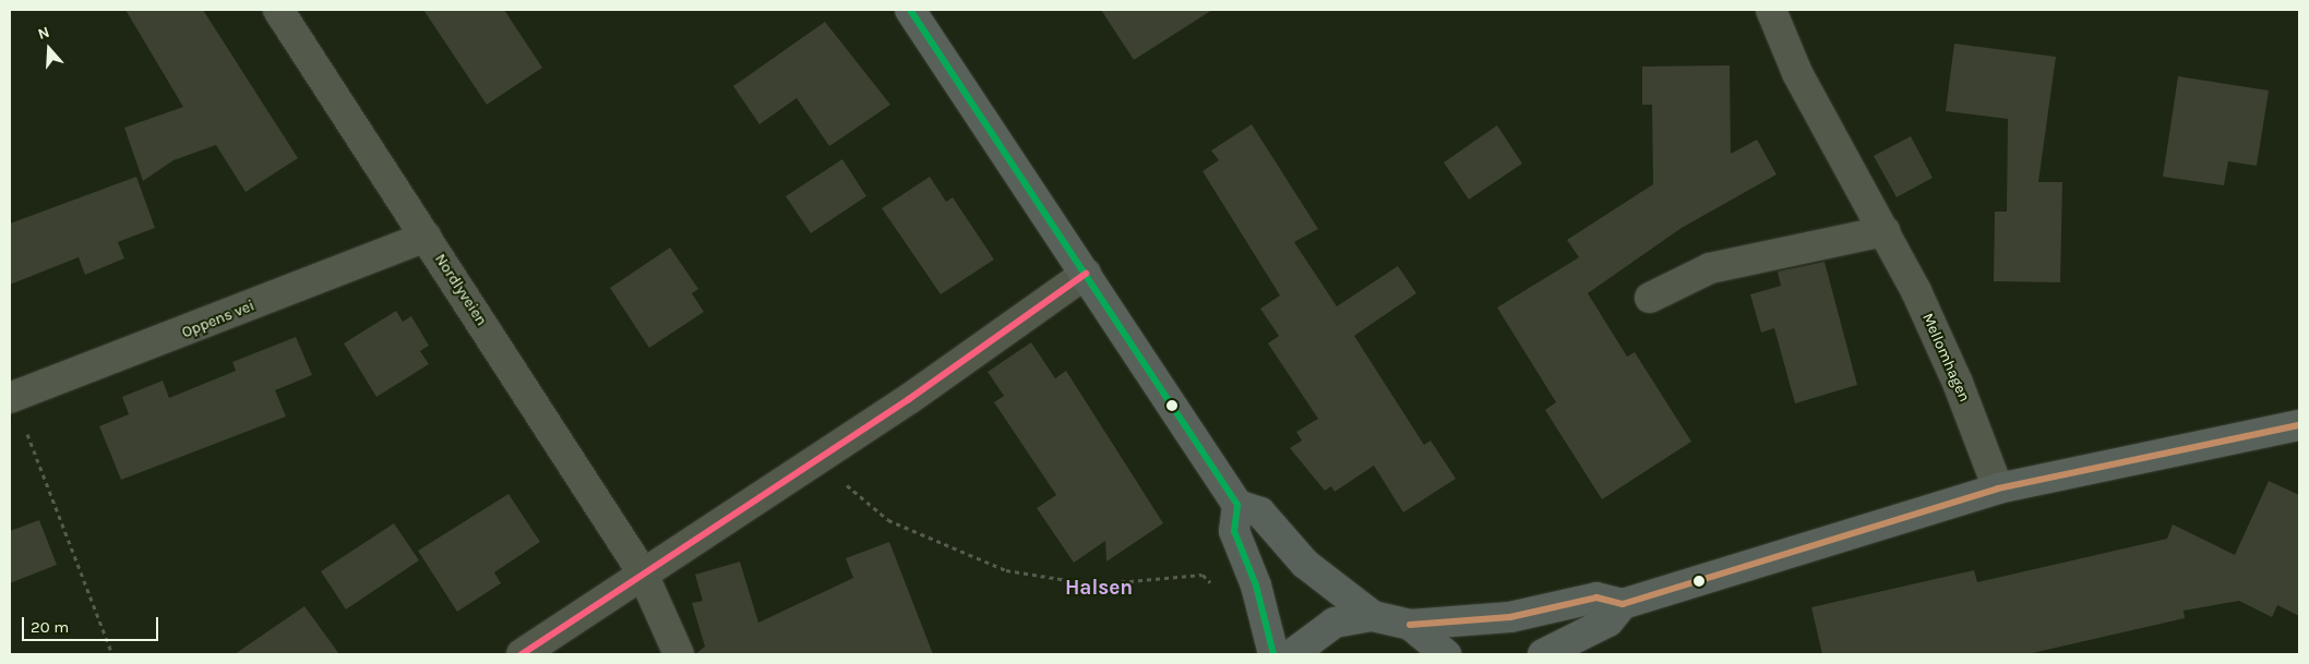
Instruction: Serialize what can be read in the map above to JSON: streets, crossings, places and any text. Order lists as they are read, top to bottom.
{
  "streets": {
    "street": ["Nordlyveien", "Oppens vei", "Mellomhagen"]
  },
  "crossings": [
    ["Nordlyveien", "Oppens vei"]
  ],
  "districts": ["Halsen"],
  "scale_bar": "20 m",
  "north": "top"
}
